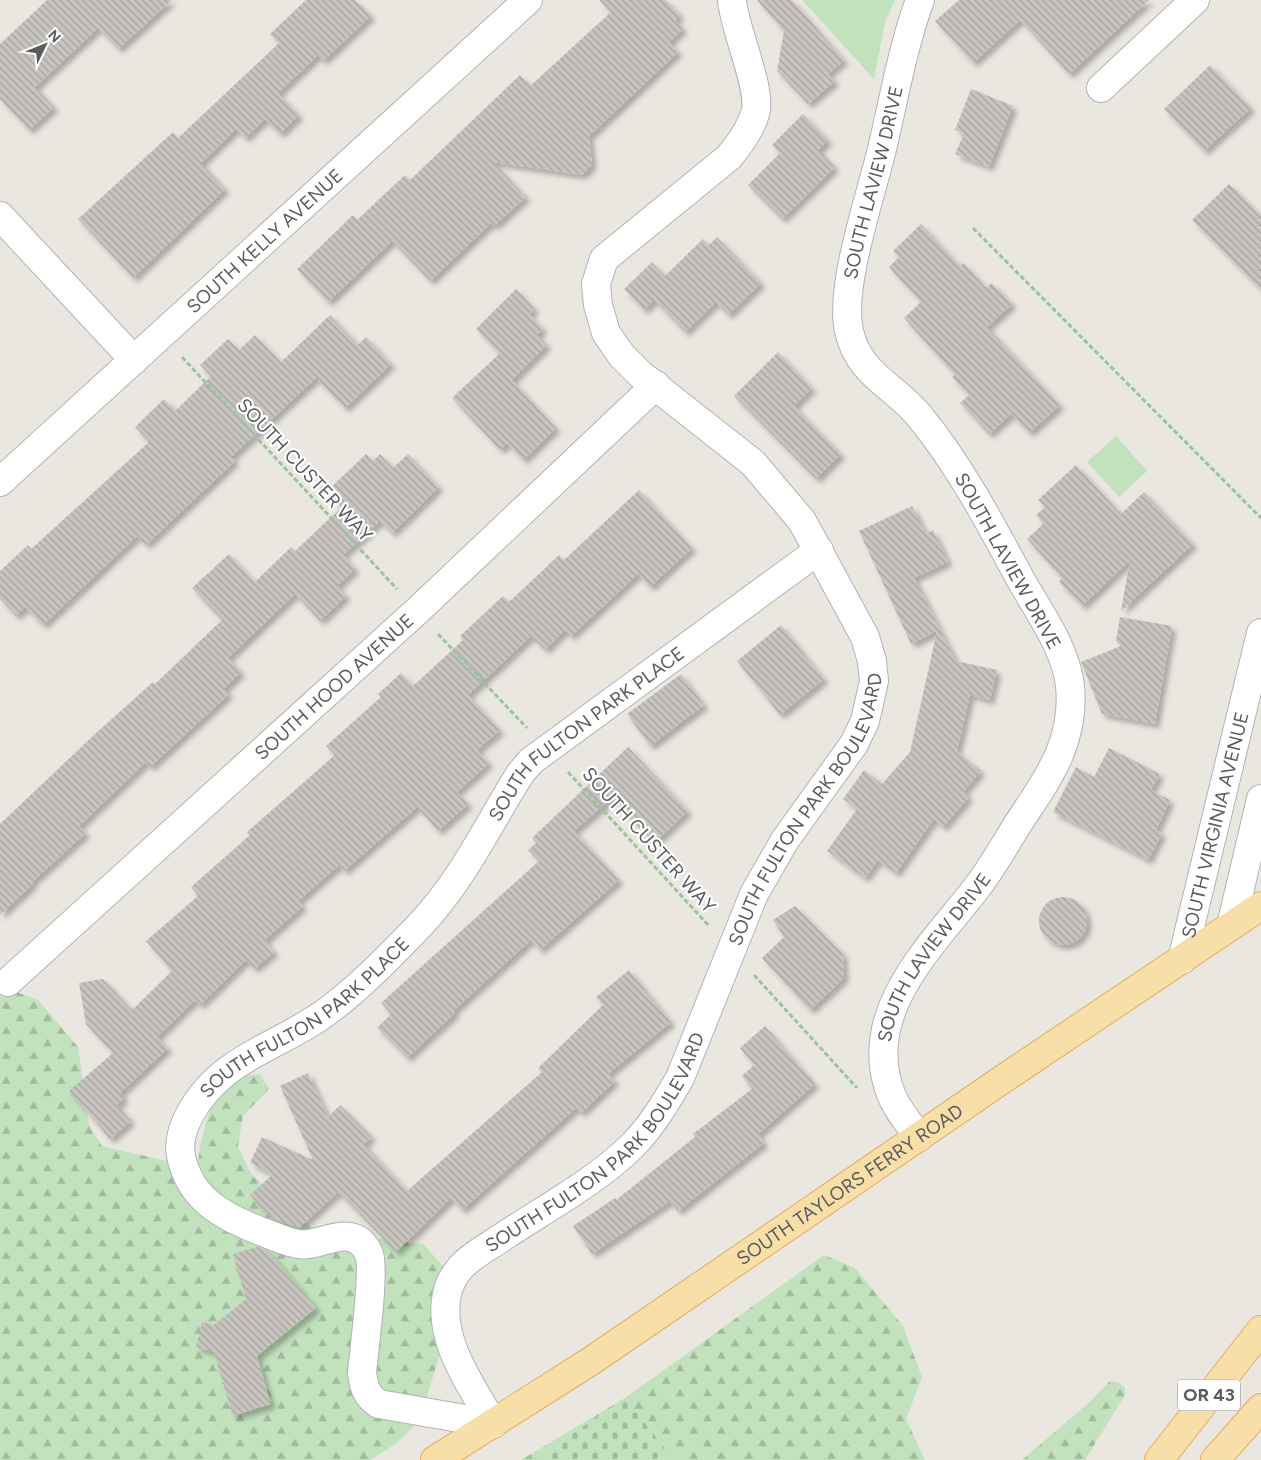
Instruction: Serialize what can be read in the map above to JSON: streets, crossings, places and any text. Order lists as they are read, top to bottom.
{
  "streets": {
    "main road": ["SOUTH TAYLORS FERRY ROAD", "OR 43"],
    "street": [
      "SOUTH LAVIEW DRIVE",
      "SOUTH KELLY AVENUE",
      "SOUTH HOOD AVENUE",
      "SOUTH FULTON PARK PLACE",
      "SOUTH FULTON PARK BOULEVARD",
      "SOUTH VIRGINIA AVENUE"
    ],
    "path": ["SOUTH CUSTER WAY"]
  },
  "crossings": [
    ["SOUTH LAVIEW DRIVE", "SOUTH TAYLORS FERRY ROAD"],
    ["SOUTH HOOD AVENUE", "SOUTH FULTON PARK BOULEVARD"],
    ["SOUTH FULTON PARK PLACE", "SOUTH FULTON PARK BOULEVARD"],
    ["SOUTH FULTON PARK PLACE", "SOUTH TAYLORS FERRY ROAD"],
    ["SOUTH FULTON PARK BOULEVARD", "SOUTH TAYLORS FERRY ROAD"],
    ["SOUTH VIRGINIA AVENUE", "SOUTH TAYLORS FERRY ROAD"]
  ],
  "north": "top right"
}
